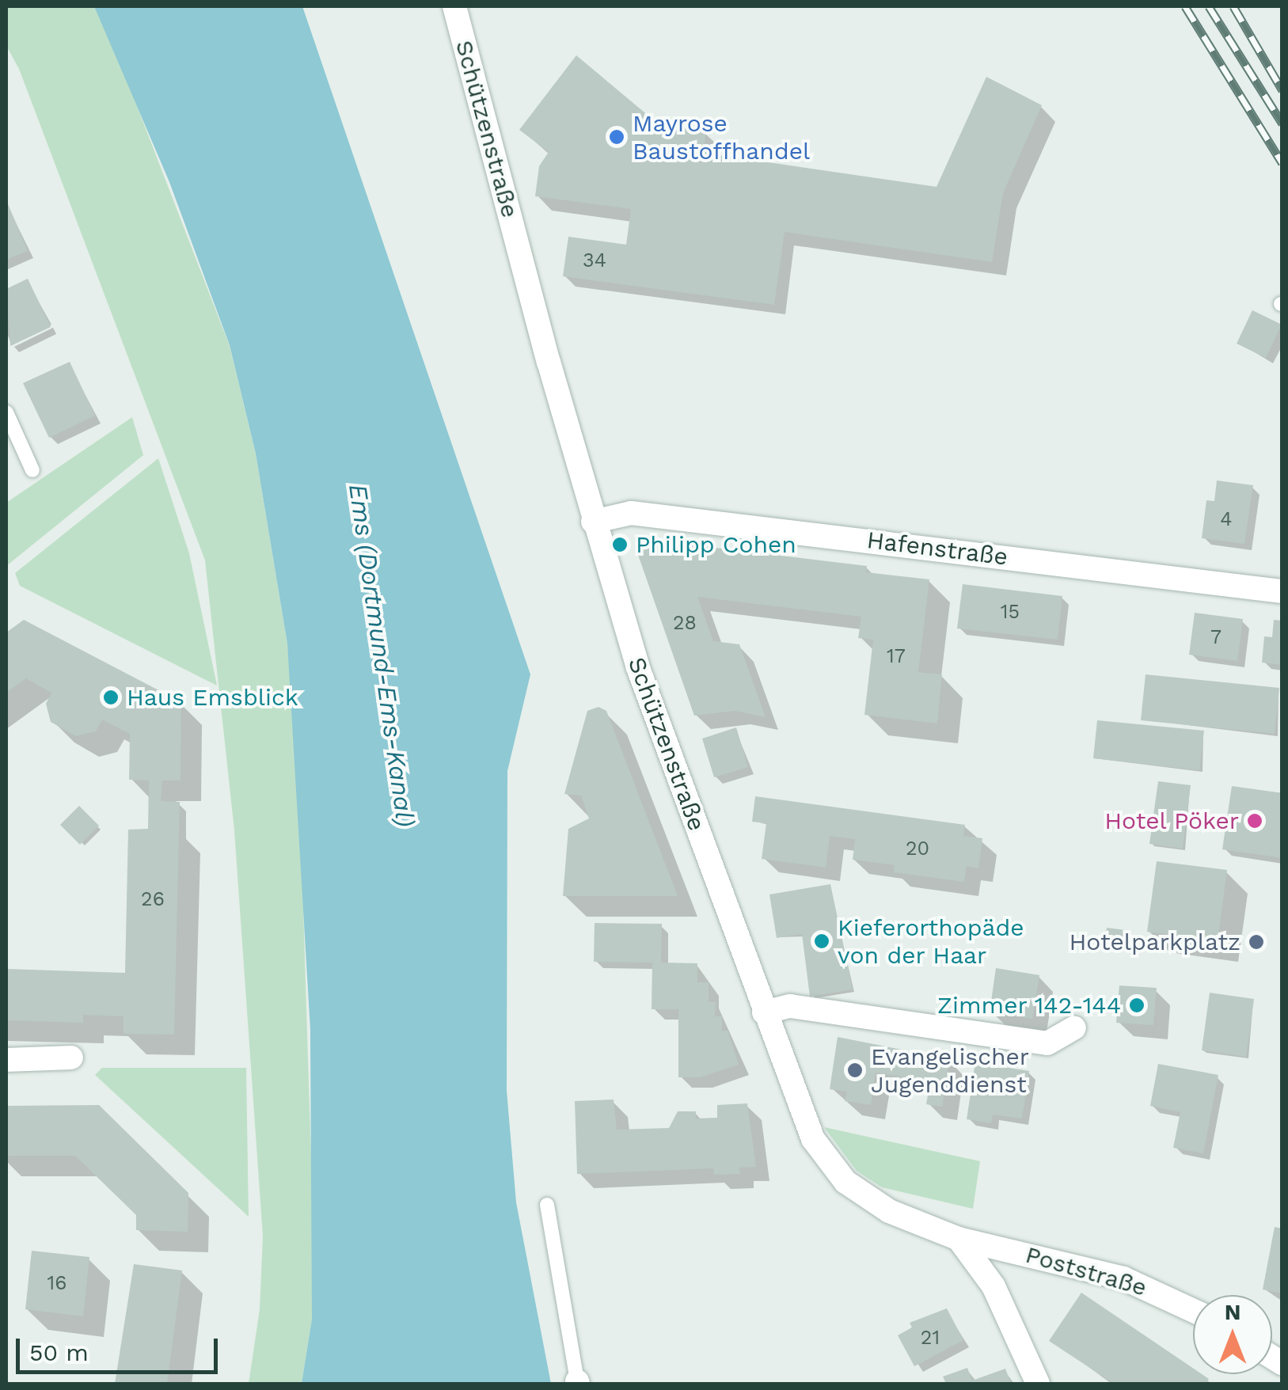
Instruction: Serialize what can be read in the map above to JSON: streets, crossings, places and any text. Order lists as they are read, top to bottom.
{
  "streets": {
    "street": ["Schützenstraße", "Hafenstraße", "Poststraße"]
  },
  "crossings": [
    ["Schützenstraße", "Hafenstraße"],
    ["Schützenstraße", "Poststraße"]
  ],
  "water": ["Ems (Dortmund-Ems-Kanal)"],
  "places": [
    "Mayrose Baustoffhandel",
    "Philipp Cohen",
    "Haus Emsblick",
    "Hotel Pöker",
    "Kieferorthopäde von der Haar",
    "Hotelparkplatz",
    "Zimmer 142-144",
    "Evangelischer Jugenddienst"
  ],
  "house_numbers": [
    "34",
    "4",
    "15",
    "28",
    "7",
    "17",
    "20",
    "26",
    "16",
    "21"
  ],
  "scale_bar": "50 m",
  "north": "top"
}
